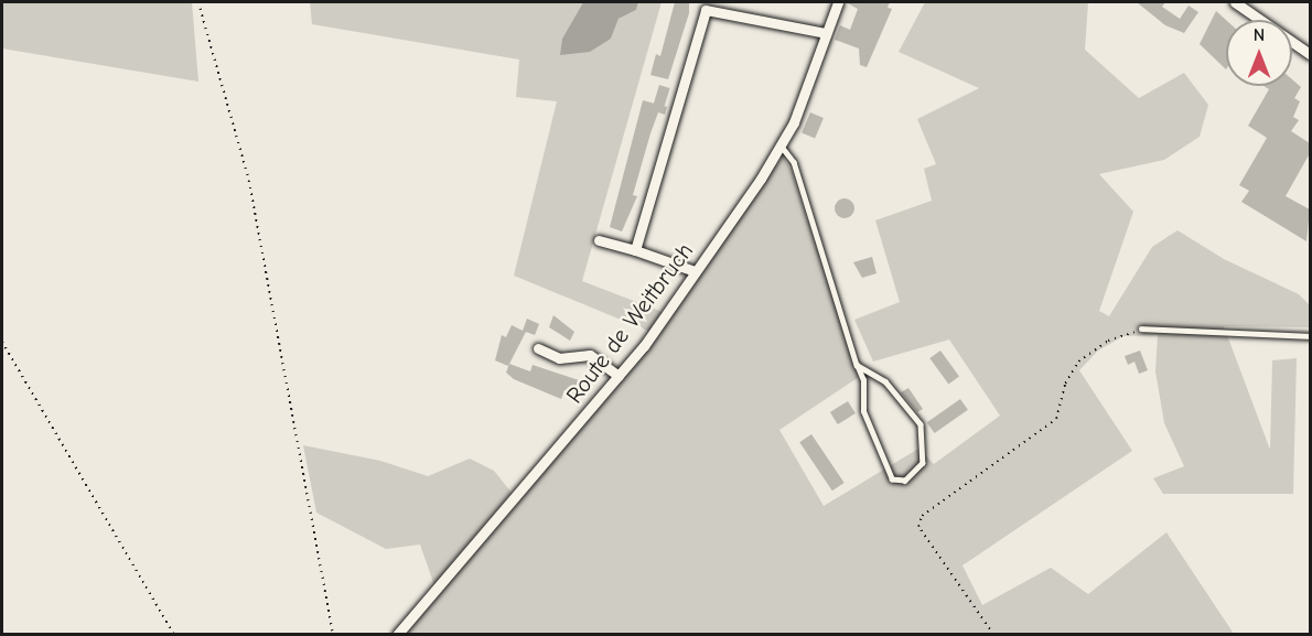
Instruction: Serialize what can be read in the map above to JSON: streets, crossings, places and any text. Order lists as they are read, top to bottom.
{
  "streets": {
    "street": ["Route de Weitbruch"]
  },
  "north": "top"
}
